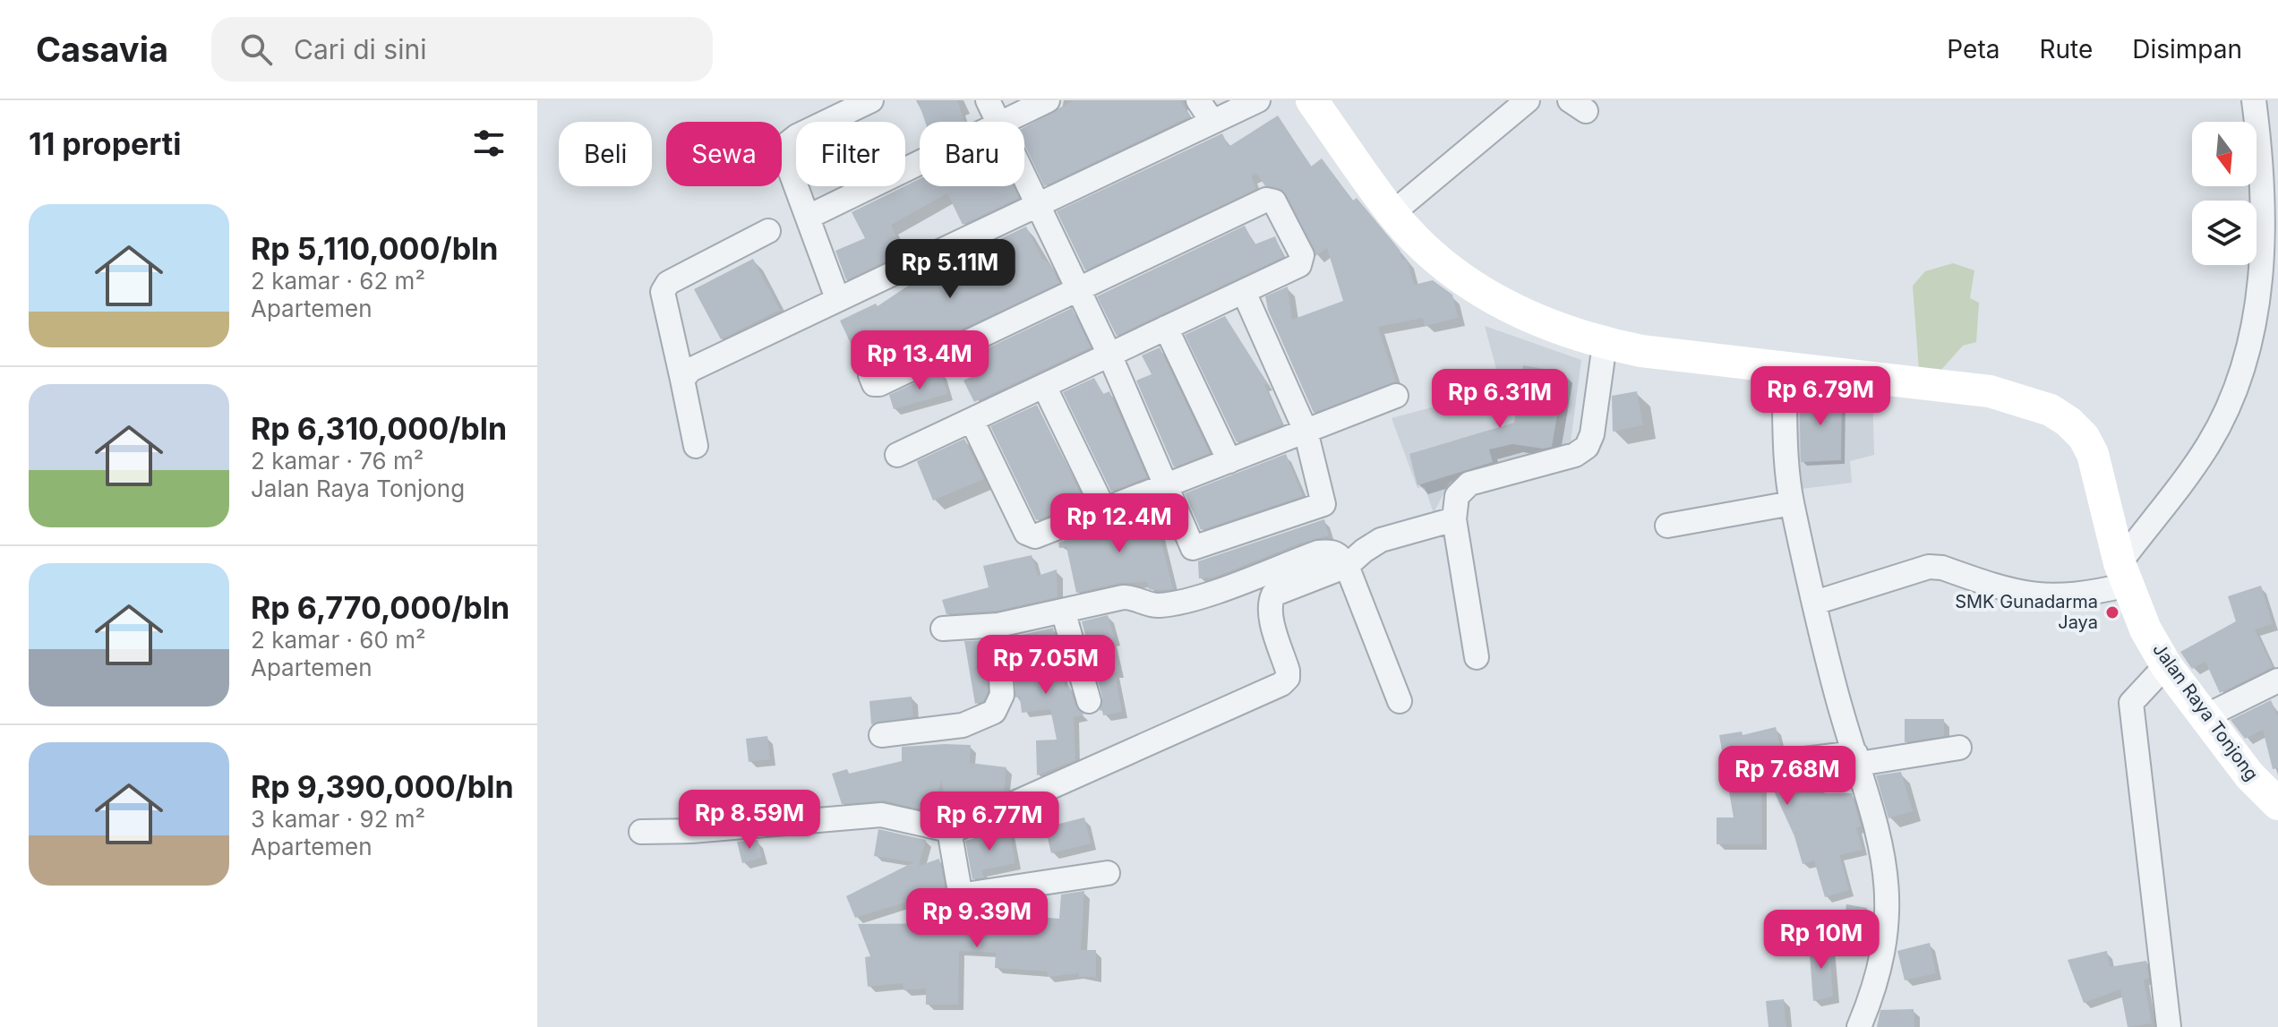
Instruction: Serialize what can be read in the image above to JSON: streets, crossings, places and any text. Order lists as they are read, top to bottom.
{
  "streets": {
    "main road": ["Jalan Raya Tonjong"]
  },
  "places": ["SMK Gunadarma Jaya"],
  "north": "bottom",
  "page": {
    "header": "Casavia",
    "search": "Cari di sini",
    "nav": ["Peta", "Rute", "Disimpan"],
    "heading": "11 properti",
    "chip": [
      "Beli",
      "Sewa",
      "Filter",
      "Baru"
    ],
    "list": [
      {
        "name": "Rp 5,110,000/bln",
        "note": "2 kamar · 62 m² · Apartemen"
      },
      {
        "name": "Rp 6,310,000/bln",
        "note": "2 kamar · 76 m² · Jalan Raya Tonjong"
      },
      {
        "name": "Rp 6,770,000/bln",
        "note": "2 kamar · 60 m² · Apartemen"
      },
      {
        "name": "Rp 9,390,000/bln",
        "note": "3 kamar · 92 m² · Apartemen"
      }
    ],
    "price": [
      "Rp 5.11M",
      "Rp 13.4M",
      "Rp 6.79M",
      "Rp 6.31M",
      "Rp 12.4M",
      "Rp 7.05M",
      "Rp 7.68M",
      "Rp 8.59M",
      "Rp 6.77M",
      "Rp 9.39M",
      "Rp 10M"
    ]
  }
}
